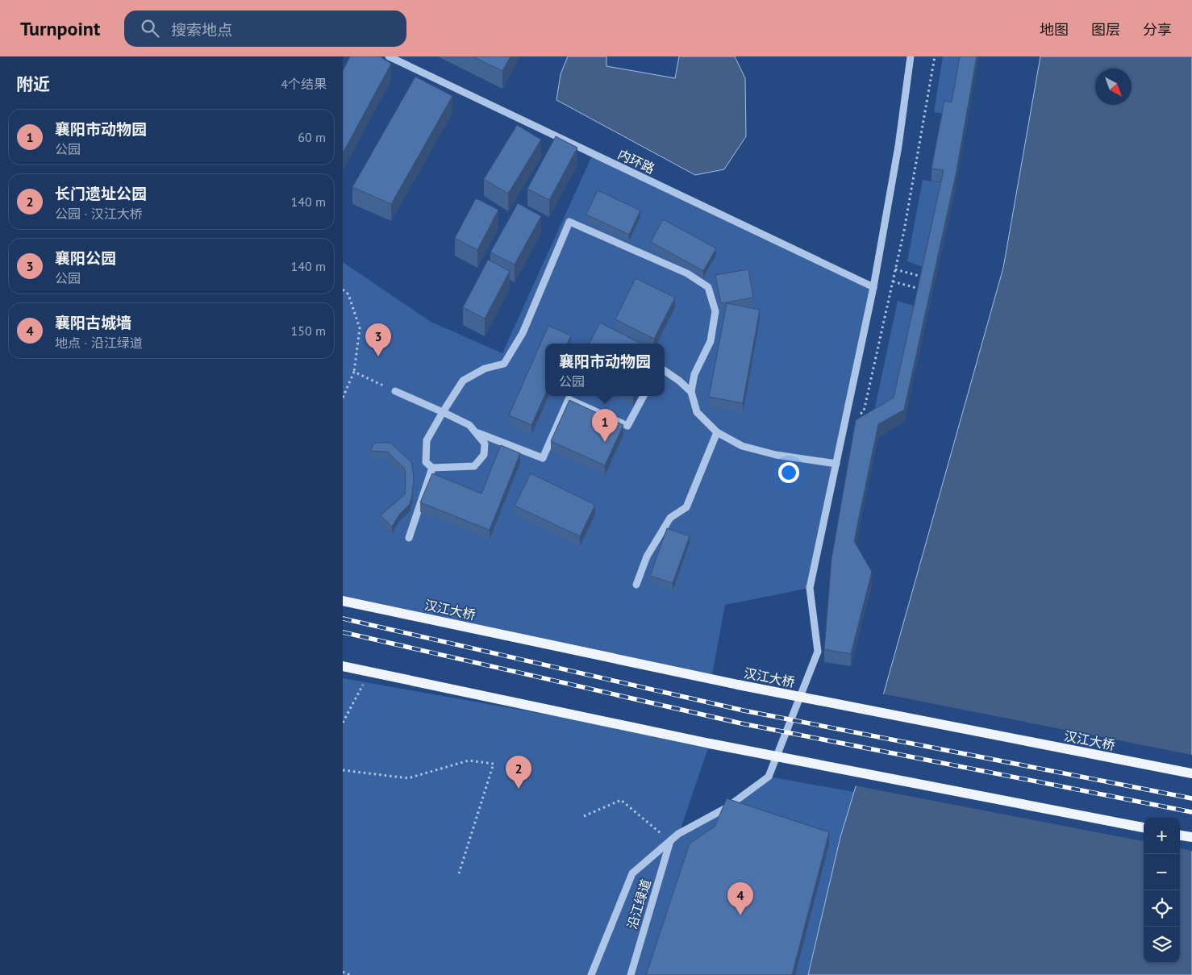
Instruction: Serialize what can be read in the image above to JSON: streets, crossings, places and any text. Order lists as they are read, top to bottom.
{
  "streets": {
    "main road": ["汉江大桥"],
    "street": ["内环路", "沿江绿道"]
  },
  "north": "bottom right",
  "page": {
    "header": "Turnpoint",
    "search": "搜索地点",
    "nav": ["地图", "图层", "分享"],
    "heading": ["附近", "4个结果"],
    "list": [
      {
        "mark": "1",
        "name": "襄阳市动物园",
        "note": "公园",
        "value": "60 m"
      },
      {
        "mark": "2",
        "name": "长门遗址公园",
        "note": "公园 · 汉江大桥",
        "value": "140 m"
      },
      {
        "mark": "3",
        "name": "襄阳公园",
        "note": "公园",
        "value": "140 m"
      },
      {
        "mark": "4",
        "name": "襄阳古城墙",
        "note": "地点 · 沿江绿道",
        "value": "150 m"
      }
    ],
    "pins": [
      "3",
      "1",
      "2",
      "4"
    ],
    "popup": ["襄阳市动物园", "公园"],
    "map_buttons": ["+", "−"]
  }
}
